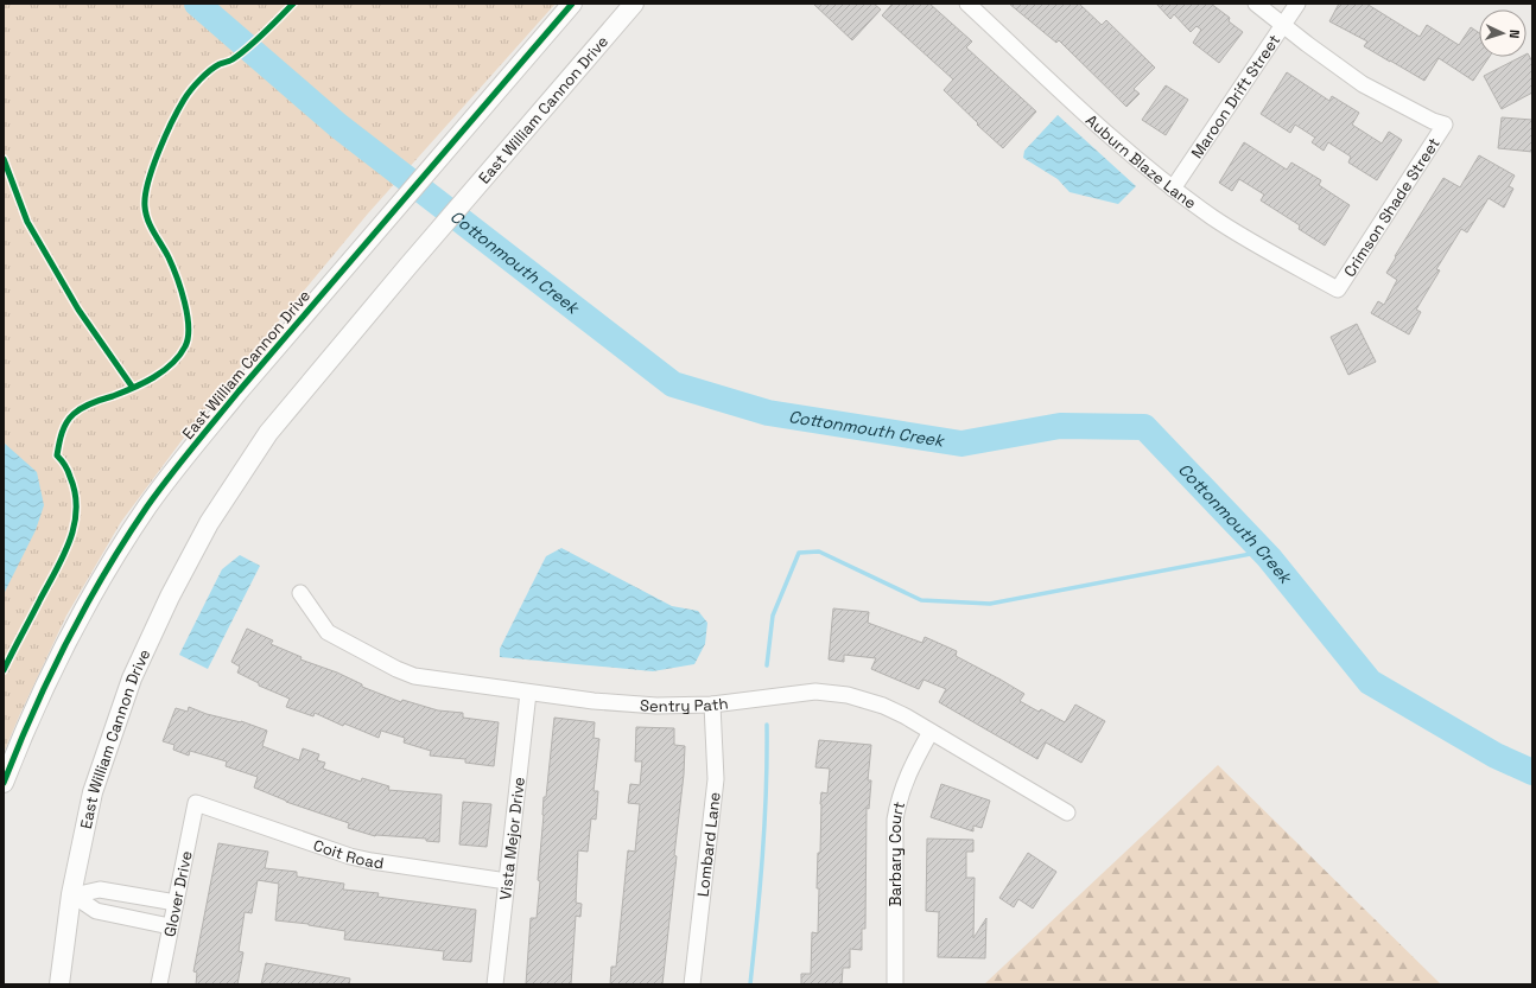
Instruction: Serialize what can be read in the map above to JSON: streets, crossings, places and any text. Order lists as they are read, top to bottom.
{
  "streets": {
    "street": [
      "Maroon Drift Street",
      "East William Cannon Drive",
      "Auburn Blaze Lane",
      "Crimson Shade Street",
      "Sentry Path",
      "Vista Mejor Drive",
      "Lombard Lane",
      "Coit Road",
      "Barbary Court",
      "Glover Drive"
    ]
  },
  "crossings": [
    ["Maroon Drift Street", "Auburn Blaze Lane"],
    ["Maroon Drift Street", "Crimson Shade Street"],
    ["Auburn Blaze Lane", "Crimson Shade Street"],
    ["Sentry Path", "Vista Mejor Drive"],
    ["Sentry Path", "Lombard Lane"],
    ["Sentry Path", "Barbary Court"],
    ["Vista Mejor Drive", "Coit Road"],
    ["Coit Road", "Glover Drive"]
  ],
  "water": ["Cottonmouth Creek"],
  "north": "right"
}
